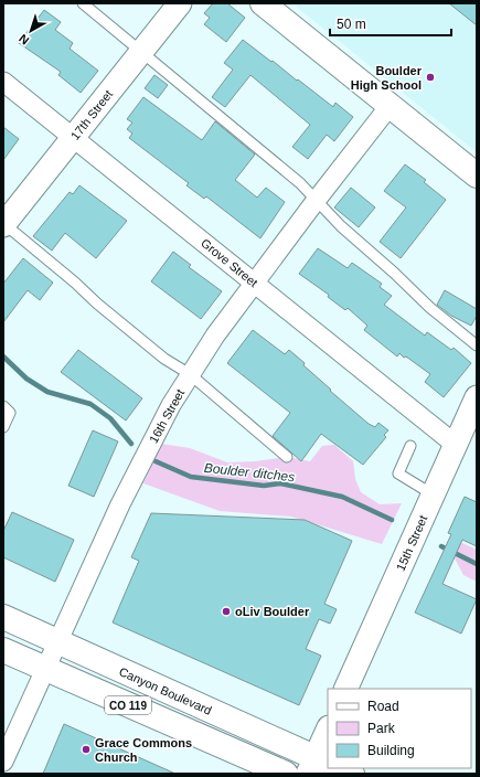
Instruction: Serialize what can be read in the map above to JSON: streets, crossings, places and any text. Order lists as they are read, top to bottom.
{
  "streets": {
    "main road": ["Canyon Boulevard", "CO 119"],
    "street": [
      "17th Street",
      "Grove Street",
      "16th Street",
      "15th Street"
    ]
  },
  "crossings": [
    ["17th Street", "Grove Street"],
    ["Grove Street", "16th Street"],
    ["Grove Street", "15th Street"],
    ["16th Street", "Canyon Boulevard"],
    ["16th Street", "CO 119"]
  ],
  "water": ["Boulder ditches"],
  "places": ["Boulder High School", "oLiv Boulder", "Grace Commons Church"],
  "legend": ["Road", "Park", "Building"],
  "scale_bar": "50 m",
  "north": "bottom left"
}
